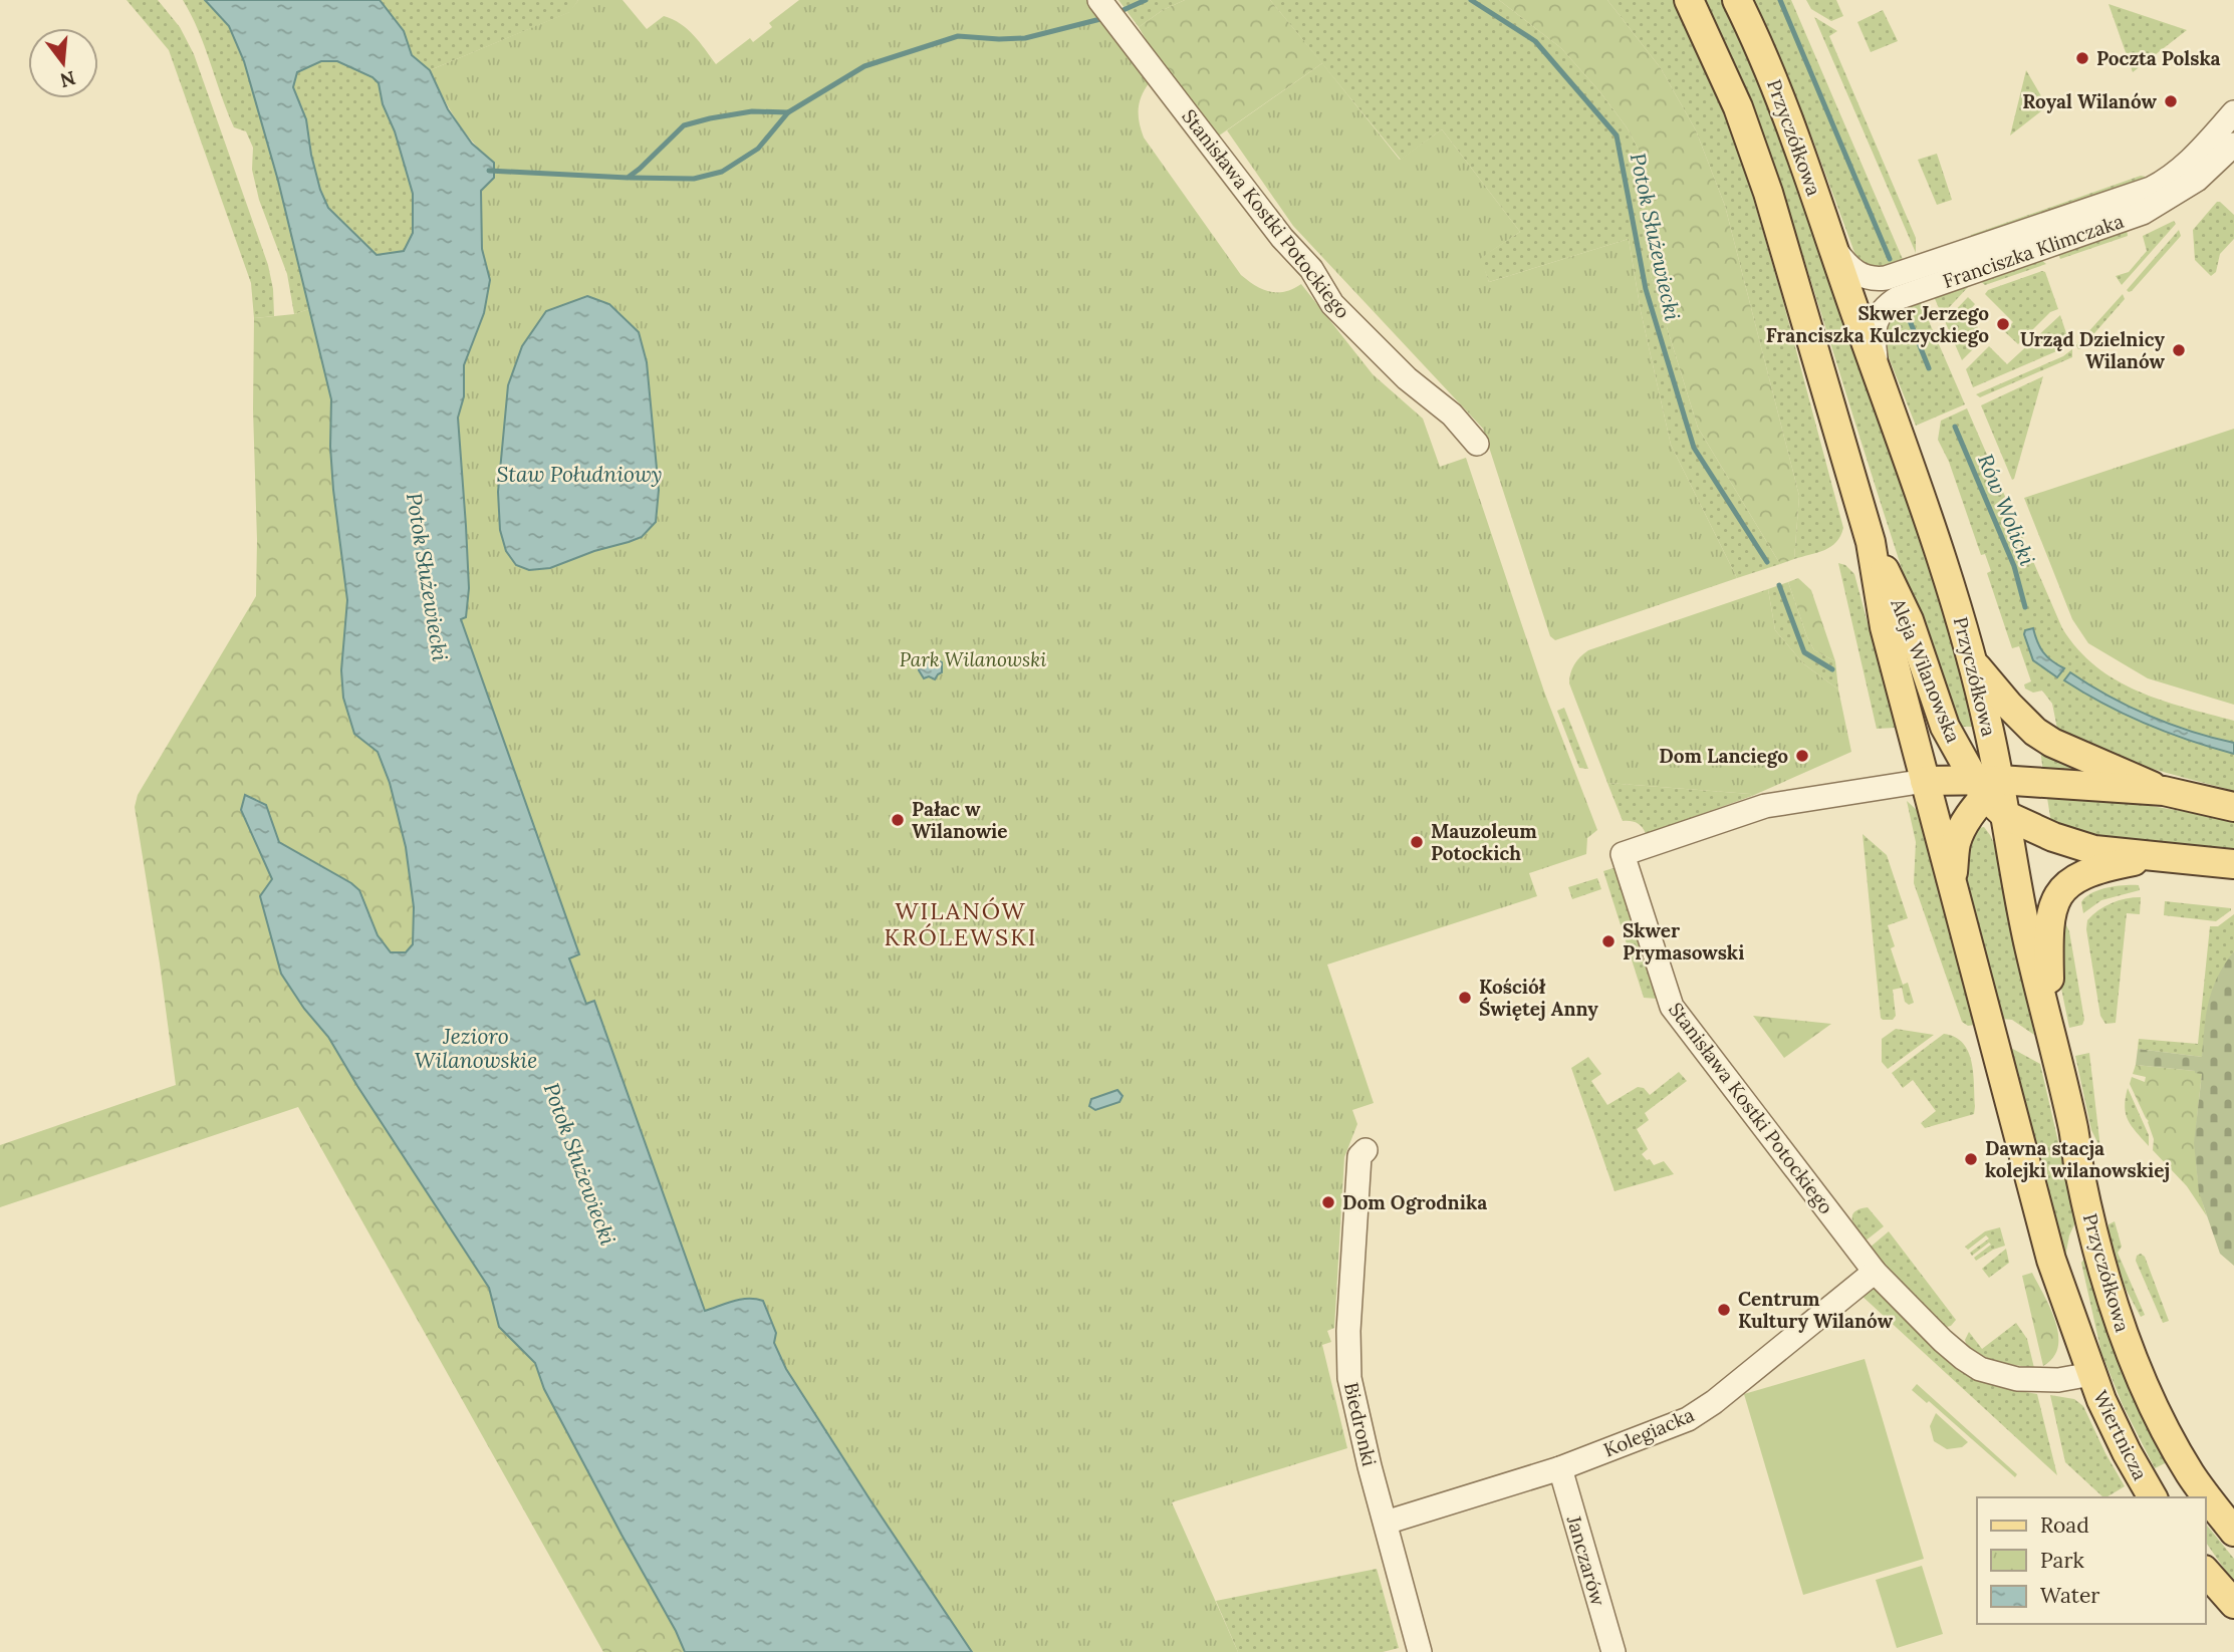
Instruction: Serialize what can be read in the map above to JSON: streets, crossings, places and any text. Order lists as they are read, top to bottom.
{
  "streets": {
    "main road": ["Przyczółkowa", "Aleja Wilanowska", "Wiertnicza"],
    "street": [
      "Stanisława Kostki Potockiego",
      "Franciszka Klimczaka",
      "Biedronki",
      "Kolegiacka",
      "Janczarów"
    ]
  },
  "crossings": [
    ["Przyczółkowa", "Franciszka Klimczaka"],
    ["Przyczółkowa", "Aleja Wilanowska"],
    ["Stanisława Kostki Potockiego", "Kolegiacka"],
    ["Stanisława Kostki Potockiego", "Wiertnicza"],
    ["Biedronki", "Kolegiacka"],
    ["Kolegiacka", "Wiertnicza"],
    ["Kolegiacka", "Janczarów"]
  ],
  "districts": ["WILANÓW KRÓLEWSKI"],
  "water": [
    "Potok Służewiecki",
    "Staw Południowy",
    "Rów Wolicki",
    "Jezioro Wilanowskie"
  ],
  "parks": ["Park Wilanowski"],
  "places": [
    "Poczta Polska",
    "Royal Wilanów",
    "Skwer Jerzego Franciszka Kulczyckiego",
    "Urząd Dzielnicy Wilanów",
    "Dom Lanciego",
    "Pałac w Wilanowie",
    "Mauzoleum Potockich",
    "Skwer Prymasowski",
    "Kościół Świętej Anny",
    "Dawna stacja kolejki wilanowskiej",
    "Dom Ogrodnika",
    "Centrum Kultury Wilanów"
  ],
  "legend": ["Road", "Park", "Water"],
  "north": "bottom"
}
